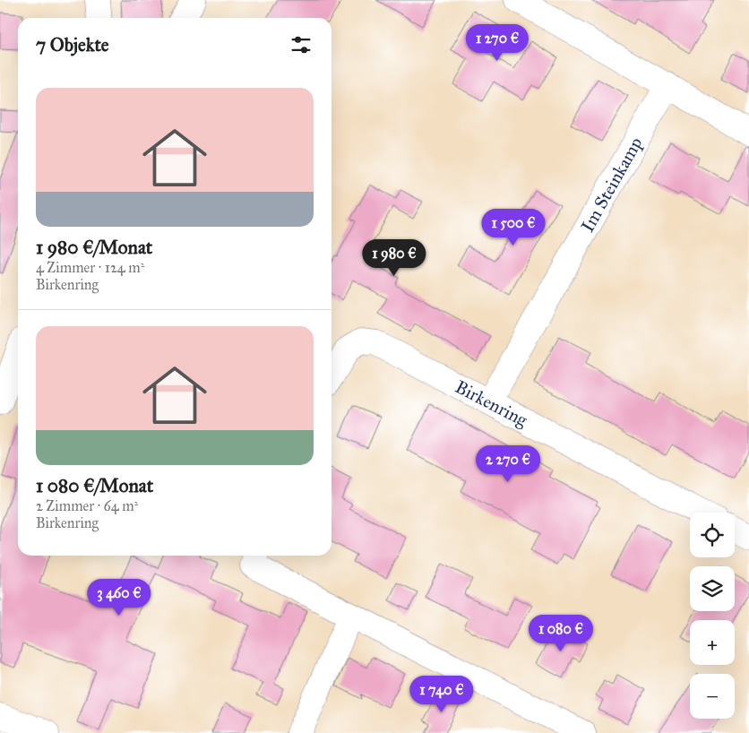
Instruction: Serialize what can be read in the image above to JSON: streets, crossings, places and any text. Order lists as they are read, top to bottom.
{
  "streets": {
    "street": ["Im Steinkamp", "Birkenring"]
  },
  "crossings": [
    ["Im Steinkamp", "Birkenring"]
  ],
  "page": {
    "heading": "7 Objekte",
    "price": [
      "1 270 €",
      "1 500 €",
      "1 980 €",
      "2 270 €",
      "3 460 €",
      "1 080 €",
      "1 740 €"
    ],
    "list": [
      {
        "name": "1 980 €/Monat",
        "note": "4 Zimmer · 124 m² · Birkenring"
      },
      {
        "name": "1 080 €/Monat",
        "note": "2 Zimmer · 64 m² · Birkenring"
      }
    ],
    "map_buttons": ["+", "−"]
  }
}
